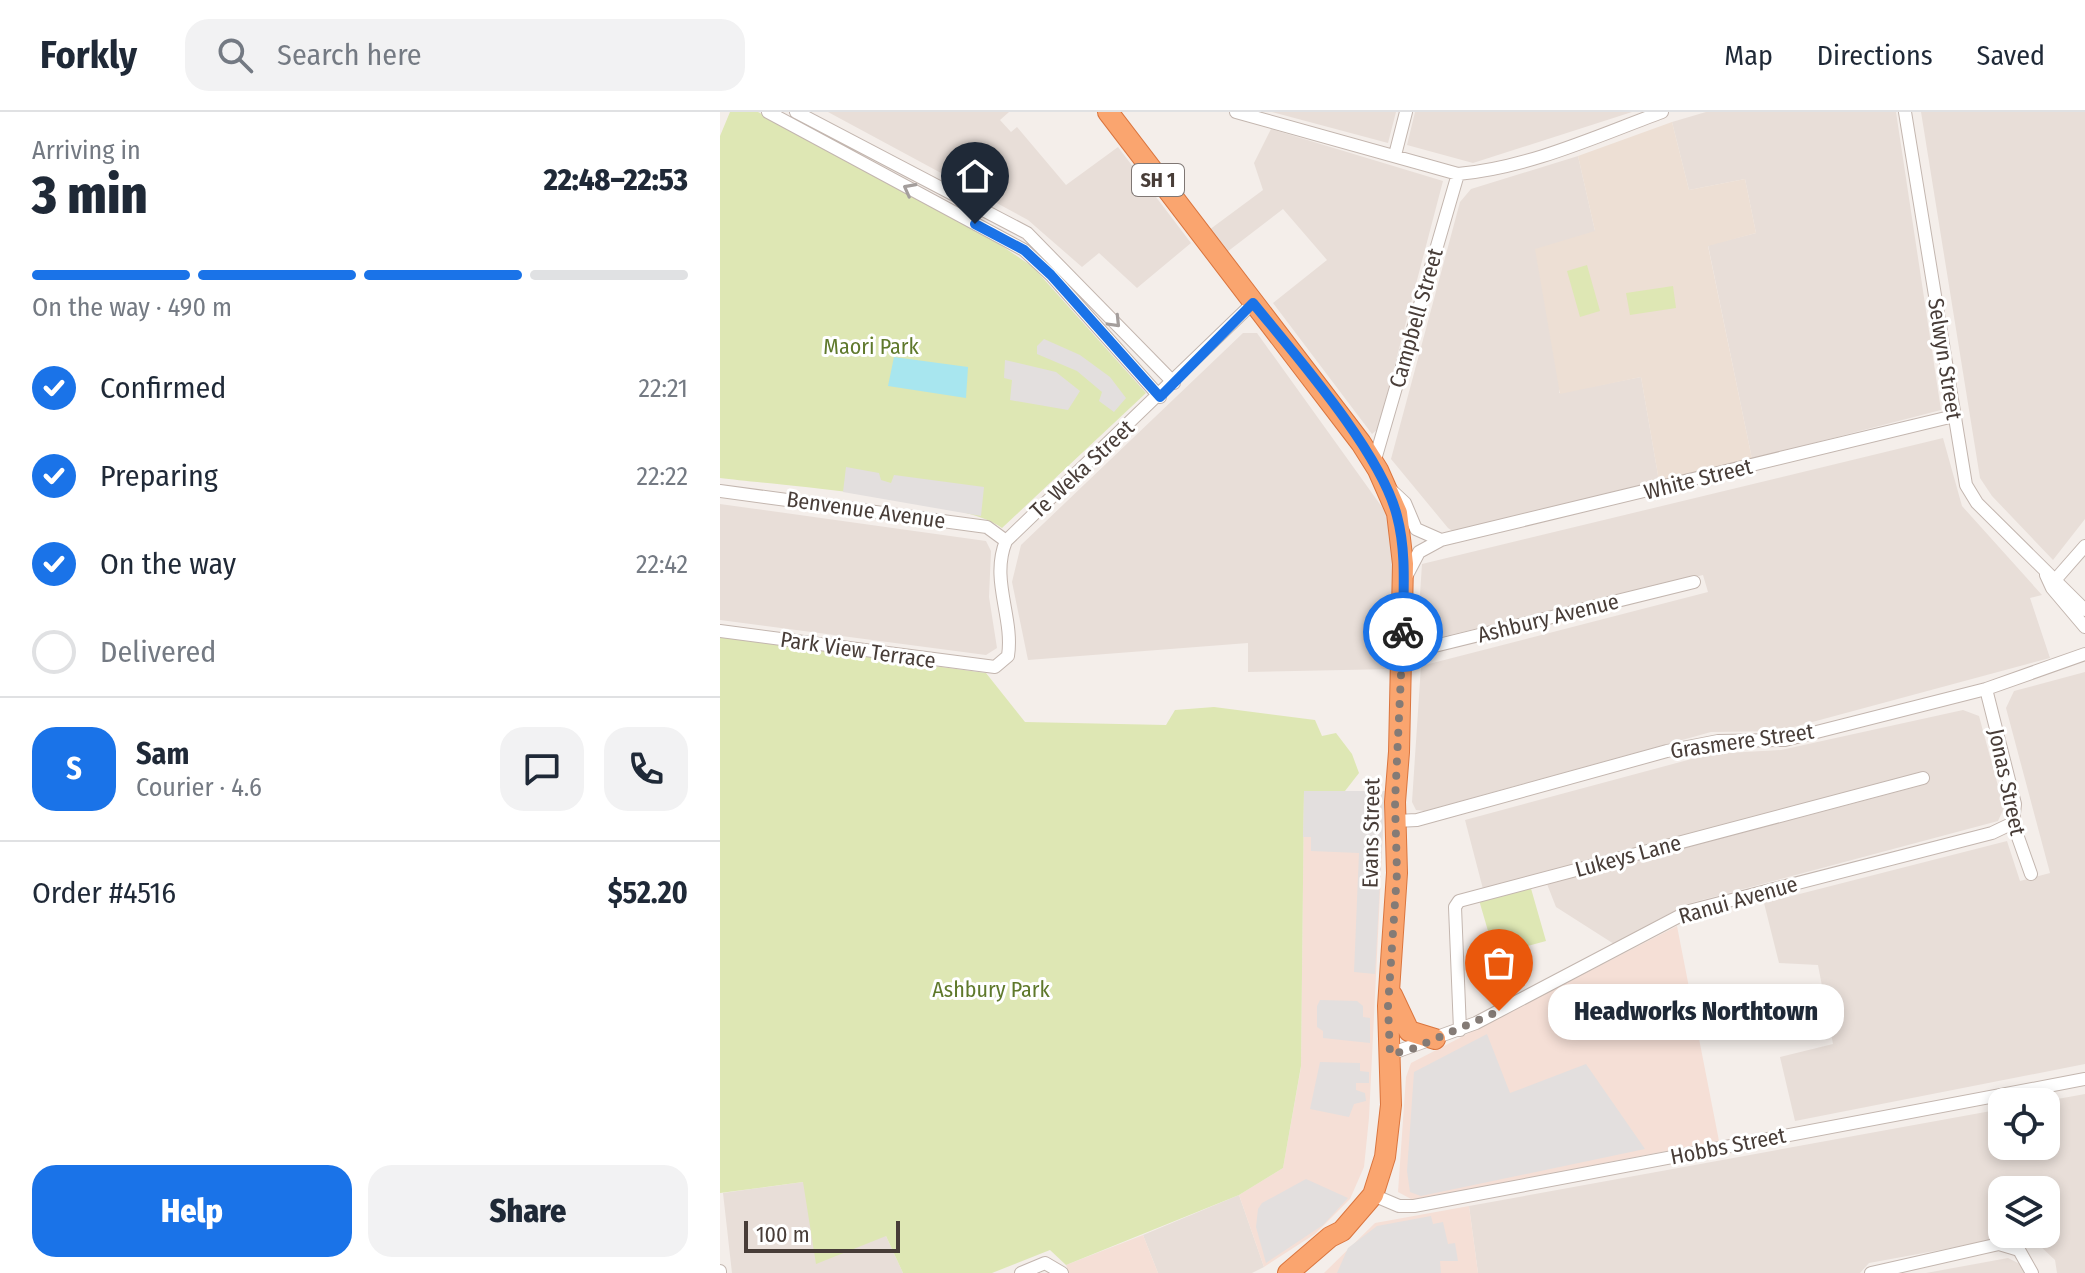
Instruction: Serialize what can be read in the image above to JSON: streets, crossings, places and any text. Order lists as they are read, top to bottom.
{
  "streets": {
    "highway": ["SH 1", "Evans Street"],
    "street": [
      "Campbell Street",
      "Selwyn Street",
      "Te Weka Street",
      "White Street",
      "Benvenue Avenue",
      "Ashbury Avenue",
      "Park View Terrace",
      "Grasmere Street",
      "Jonas Street",
      "Lukeys Lane",
      "Ranui Avenue",
      "Hobbs Street"
    ]
  },
  "crossings": [
    ["Campbell Street", "Evans Street"],
    ["Selwyn Street", "White Street"],
    ["Te Weka Street", "Benvenue Avenue"],
    ["Te Weka Street", "Park View Terrace"],
    ["Te Weka Street", "Evans Street"],
    ["White Street", "Evans Street"],
    ["Benvenue Avenue", "Park View Terrace"],
    ["Ashbury Avenue", "Evans Street"],
    ["Grasmere Street", "Jonas Street"],
    ["Grasmere Street", "Evans Street"],
    ["Jonas Street", "Ranui Avenue"],
    ["Evans Street", "Ranui Avenue"],
    ["Evans Street", "Hobbs Street"],
    ["Lukeys Lane", "Ranui Avenue"]
  ],
  "parks": ["Maori Park", "Ashbury Park"],
  "places": ["Headworks Northtown"],
  "scale_bar": "100 m",
  "page": {
    "header": "Forkly",
    "search": "Search here",
    "nav": ["Map", "Directions", "Saved"],
    "heading": ["3 min", "Arriving in", "22:48–22:53"],
    "panel": [
      "Sam",
      "Courier · 4.6",
      "Order #4516",
      "$52.20"
    ],
    "bar": "On the way · 490 m",
    "list": [
      ["Confirmed", "22:21"],
      ["Preparing", "22:22"],
      ["On the way", "22:42"],
      "Delivered"
    ],
    "round": "S",
    "bubble": "Headworks Northtown",
    "buttons": ["Help", "Share"],
    "scale": "100 m"
  }
}
